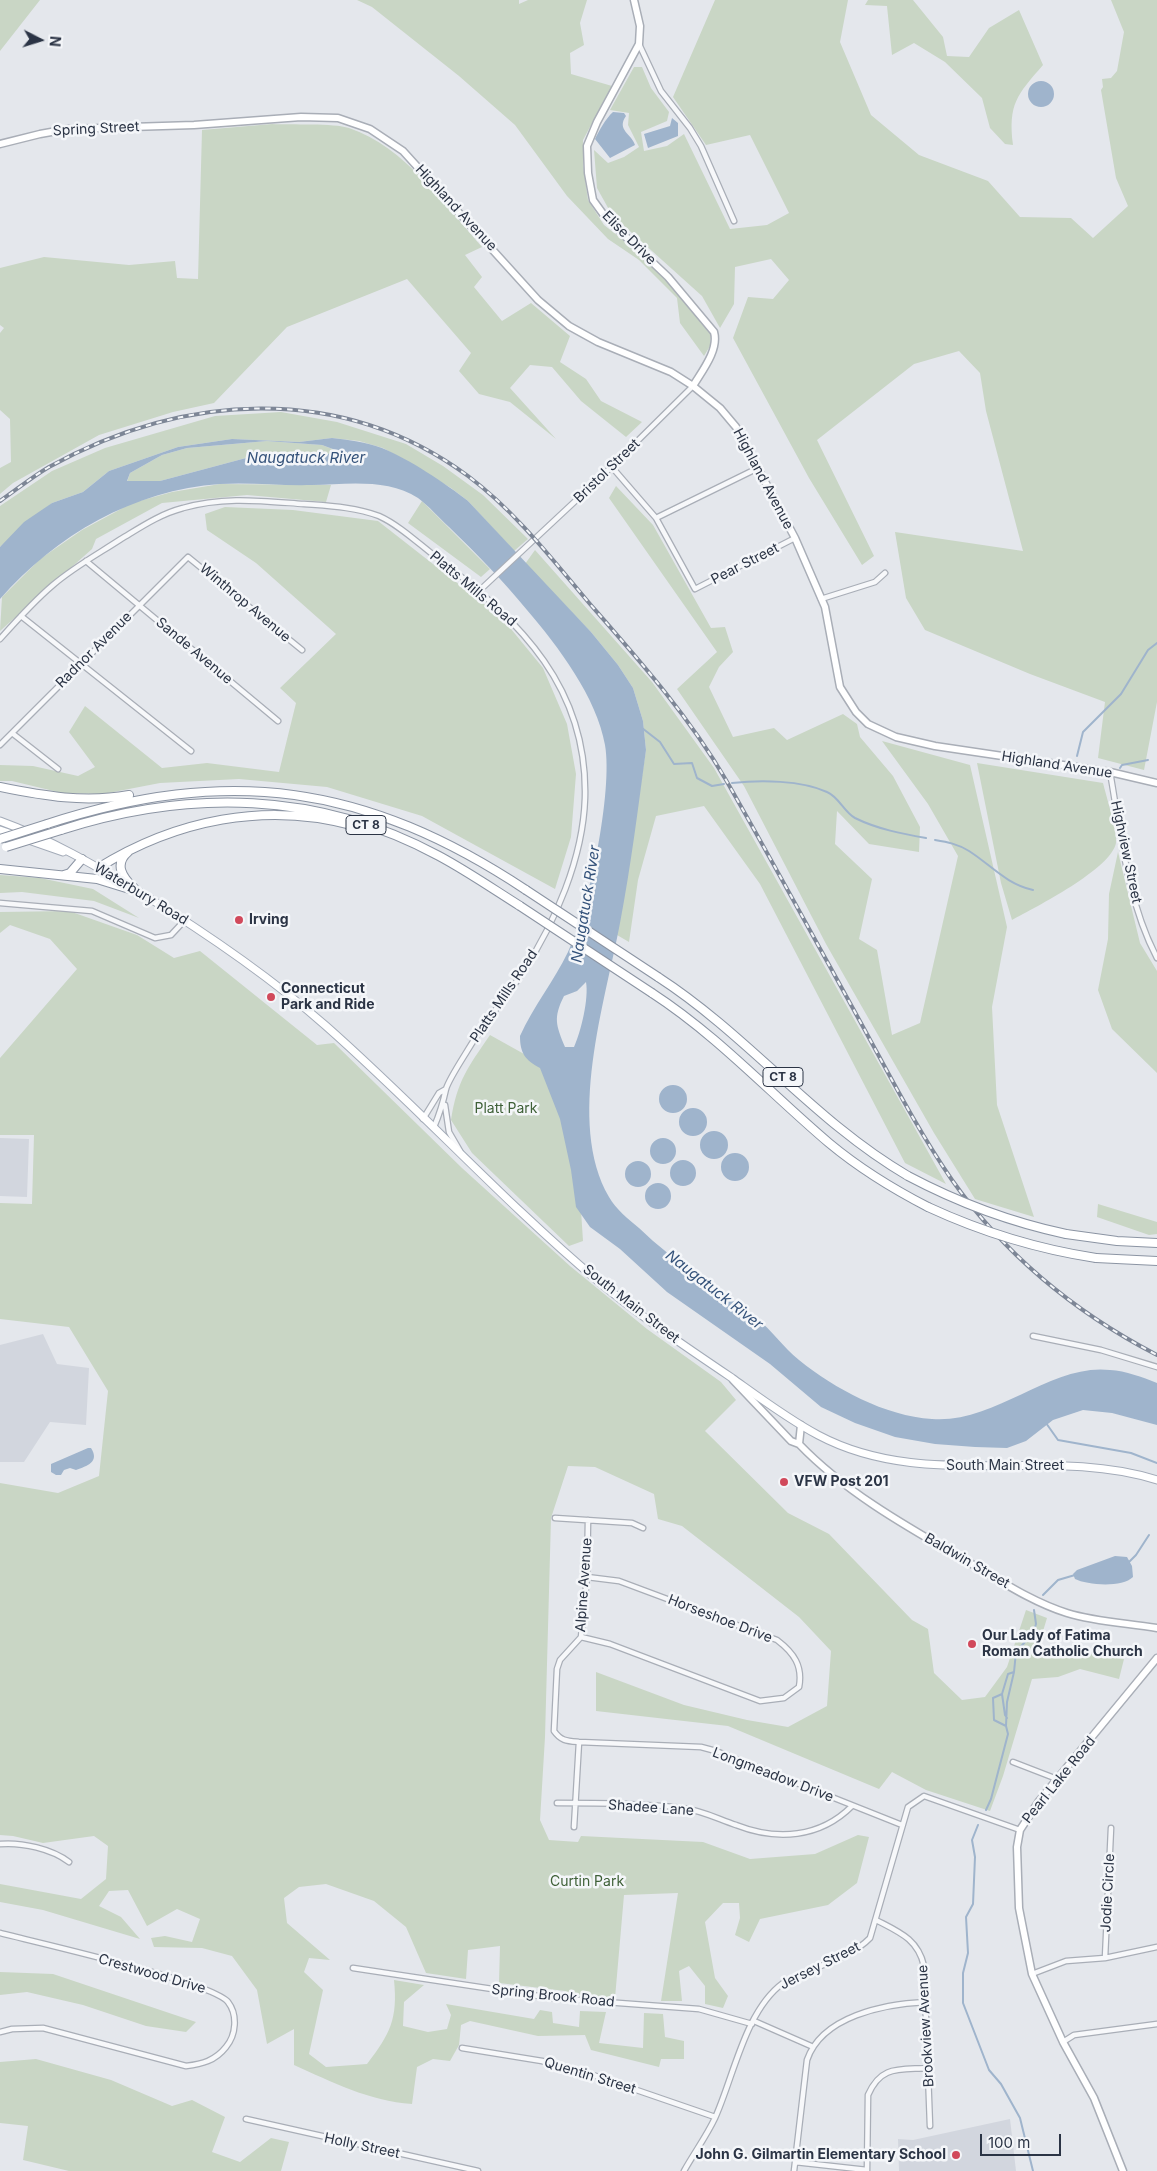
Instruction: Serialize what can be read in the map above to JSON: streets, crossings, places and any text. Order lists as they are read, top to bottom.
{
  "streets": {
    "highway": ["CT 8"],
    "main road": [
      "Spring Street",
      "Highland Avenue",
      "Elise Drive",
      "Bristol Street",
      "Waterbury Road",
      "South Main Street",
      "Baldwin Street",
      "Pearl Lake Road"
    ],
    "street": [
      "Pear Street",
      "Platts Mills Road",
      "Winthrop Avenue",
      "Radnor Avenue",
      "Sande Avenue",
      "Highview Street",
      "Alpine Avenue",
      "Horseshoe Drive",
      "Longmeadow Drive",
      "Shadee Lane",
      "Jodie Circle",
      "Jersey Street",
      "Crestwood Drive",
      "Spring Brook Road",
      "Brookview Avenue",
      "Quentin Street",
      "Holly Street"
    ]
  },
  "crossings": [
    ["Spring Street", "Highland Avenue"],
    ["Highland Avenue", "Bristol Street"],
    ["Highland Avenue", "Pear Street"],
    ["Highland Avenue", "Highview Street"],
    ["Elise Drive", "Bristol Street"],
    ["Bristol Street", "Platts Mills Road"],
    ["Platts Mills Road", "Sande Avenue"],
    ["Platts Mills Road", "South Main Street"],
    ["Winthrop Avenue", "Radnor Avenue"],
    ["Radnor Avenue", "Sande Avenue"],
    ["Waterbury Road", "South Main Street"],
    ["South Main Street", "Baldwin Street"],
    ["Alpine Avenue", "Horseshoe Drive"],
    ["Alpine Avenue", "Longmeadow Drive"],
    ["Longmeadow Drive", "Shadee Lane"],
    ["Longmeadow Drive", "Jersey Street"],
    ["Pearl Lake Road", "Jersey Street"],
    ["Jersey Street", "Spring Brook Road"],
    ["Jersey Street", "Brookview Avenue"],
    ["Jersey Street", "Quentin Street"]
  ],
  "water": ["Naugatuck River"],
  "parks": ["Platt Park", "Curtin Park"],
  "places": [
    "Irving",
    "Connecticut Park and Ride",
    "VFW Post 201",
    "Our Lady of Fatima Roman Catholic Church",
    "John G. Gilmartin Elementary School"
  ],
  "scale_bar": "100 m",
  "north": "right"
}
